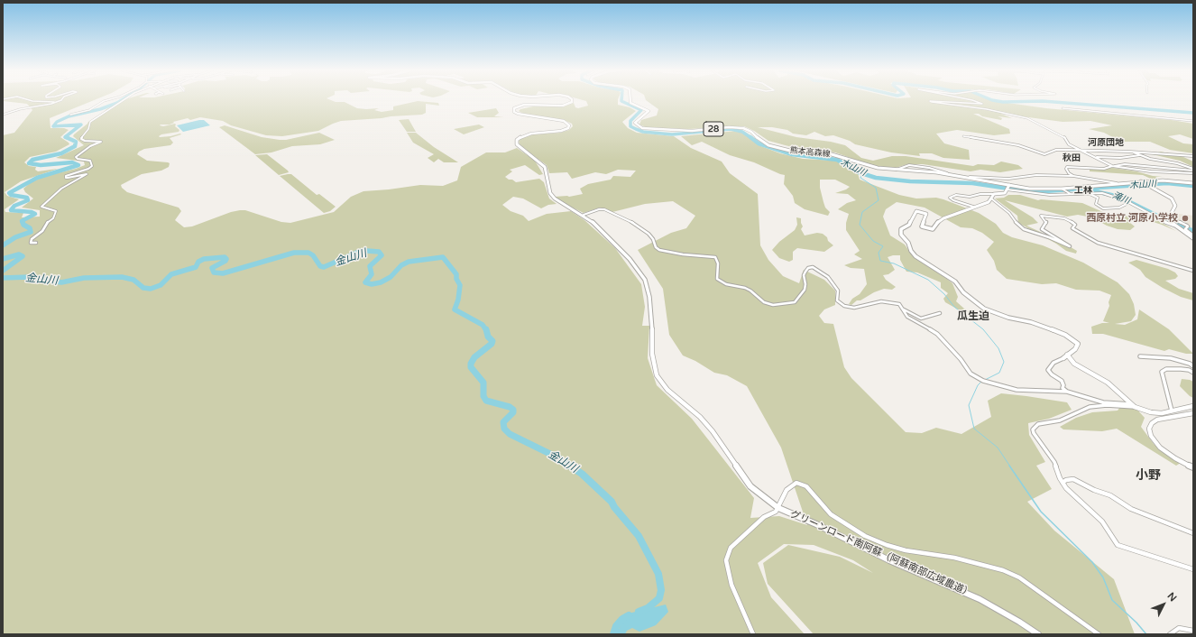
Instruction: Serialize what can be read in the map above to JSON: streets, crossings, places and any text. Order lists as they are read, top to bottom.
{
  "streets": {
    "main road": ["28", "熊本高森線"],
    "street": ["グリーンロード南阿蘇（阿蘇南部広域農道）"]
  },
  "districts": [
    "河原団地",
    "秋田",
    "工林",
    "瓜生迫",
    "小野"
  ],
  "water": ["木山川", "滝川", "金山川"],
  "places": ["西原村立 河原小学校"],
  "north": "top right"
}
